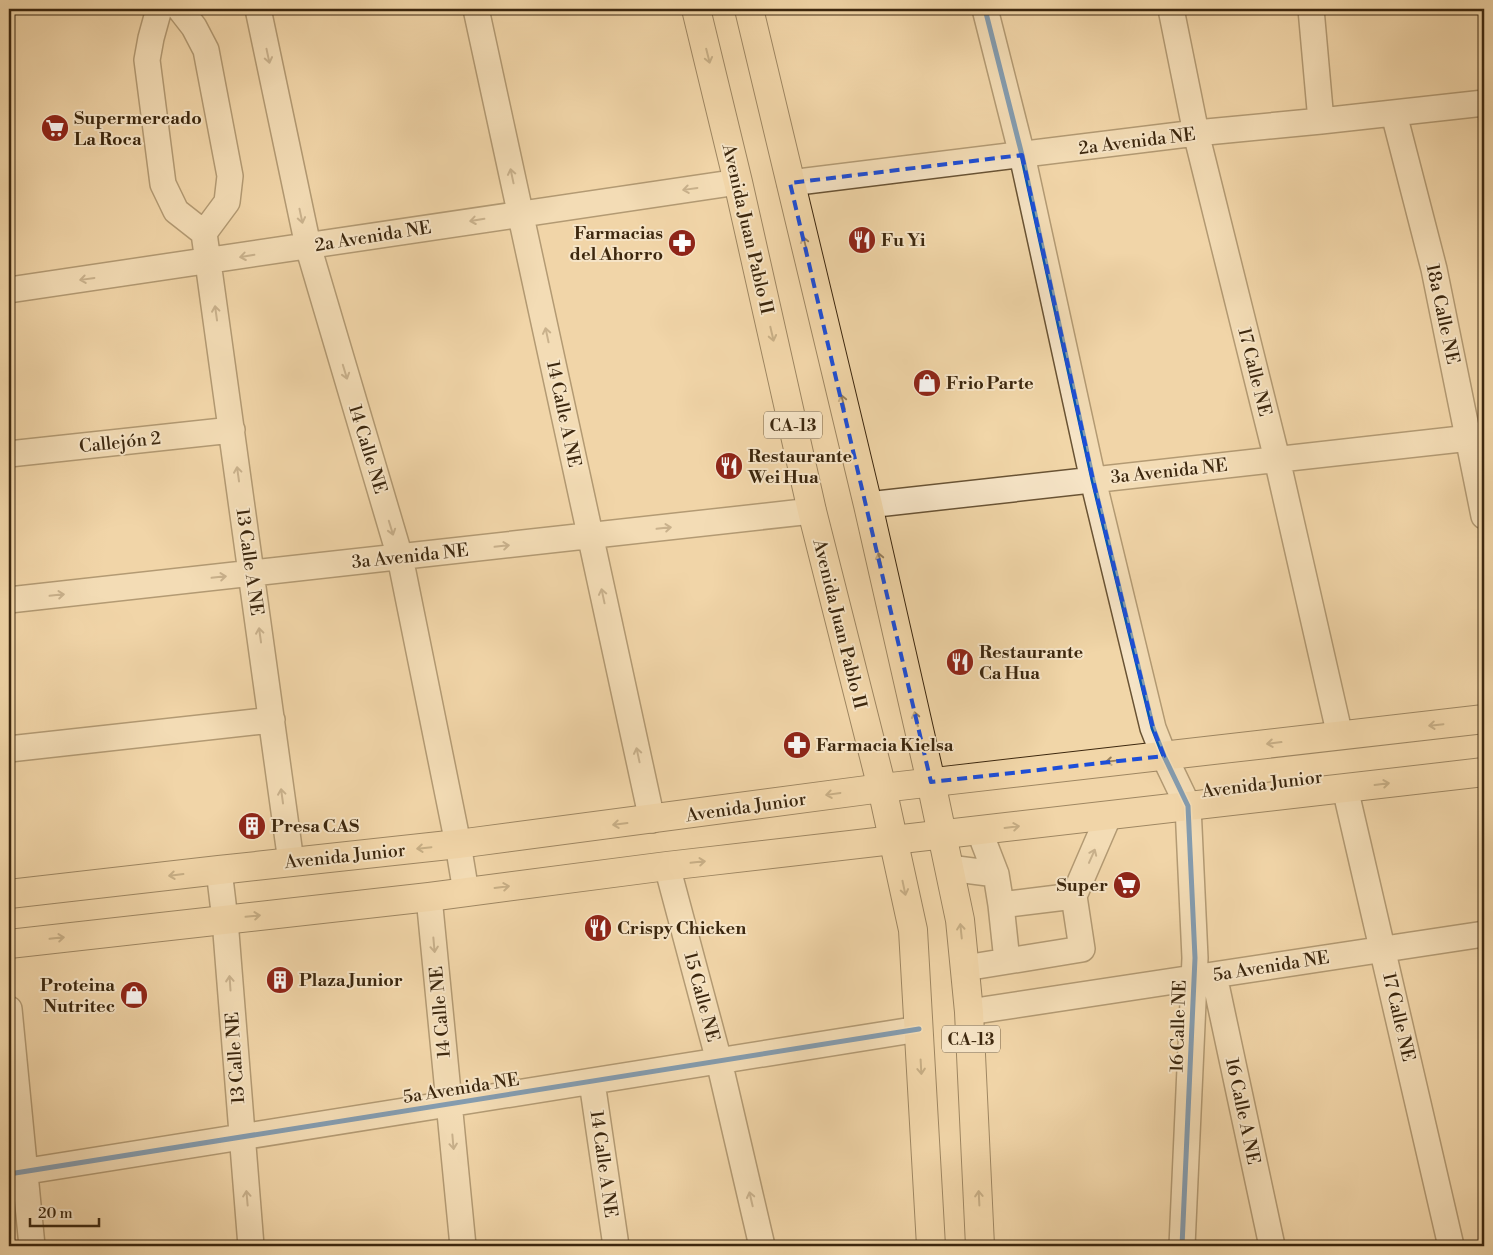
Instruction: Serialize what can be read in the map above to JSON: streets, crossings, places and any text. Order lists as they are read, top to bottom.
{
  "streets": {
    "main road": ["Avenida Juan Pablo II", "CA-13", "Avenida Junior"],
    "street": [
      "2a Avenida NE",
      "18a Calle NE",
      "17 Calle NE",
      "14 Calle A NE",
      "Callejón 2",
      "14 Calle NE",
      "3a Avenida NE",
      "13 Calle A NE",
      "5a Avenida NE",
      "15 Calle NE",
      "16 Calle NE",
      "13 Calle NE",
      "16 Calle A NE"
    ]
  },
  "crossings": [
    ["2a Avenida NE", "Avenida Juan Pablo II"],
    ["2a Avenida NE", "18a Calle NE"],
    ["2a Avenida NE", "17 Calle NE"],
    ["2a Avenida NE", "14 Calle A NE"],
    ["2a Avenida NE", "CA-13"],
    ["2a Avenida NE", "14 Calle NE"],
    ["2a Avenida NE", "13 Calle A NE"],
    ["Avenida Juan Pablo II", "3a Avenida NE"],
    ["Avenida Juan Pablo II", "Avenida Junior"],
    ["Avenida Juan Pablo II", "5a Avenida NE"],
    ["18a Calle NE", "3a Avenida NE"],
    ["17 Calle NE", "3a Avenida NE"],
    ["17 Calle NE", "Avenida Junior"],
    ["17 Calle NE", "5a Avenida NE"],
    ["14 Calle A NE", "3a Avenida NE"],
    ["14 Calle A NE", "Avenida Junior"],
    ["14 Calle A NE", "5a Avenida NE"],
    ["CA-13", "3a Avenida NE"],
    ["CA-13", "Avenida Junior"],
    ["CA-13", "5a Avenida NE"],
    ["Callejón 2", "13 Calle A NE"],
    ["14 Calle NE", "3a Avenida NE"],
    ["14 Calle NE", "Avenida Junior"],
    ["14 Calle NE", "5a Avenida NE"],
    ["3a Avenida NE", "13 Calle A NE"],
    ["13 Calle A NE", "Avenida Junior"],
    ["Avenida Junior", "15 Calle NE"],
    ["Avenida Junior", "16 Calle NE"],
    ["Avenida Junior", "13 Calle NE"],
    ["5a Avenida NE", "15 Calle NE"],
    ["5a Avenida NE", "16 Calle NE"],
    ["5a Avenida NE", "13 Calle NE"],
    ["5a Avenida NE", "16 Calle A NE"],
    ["16 Calle NE", "16 Calle A NE"]
  ],
  "one_way": [
    "2a Avenida NE",
    "14 Calle A NE",
    "13 Calle A NE",
    "15 Calle NE"
  ],
  "places": {
    "supermarket": ["Supermercado La Roca", "Super"],
    "restaurant": [
      "Fu Yi",
      "Restaurante Wei Hua",
      "Restaurante Ca Hua",
      "Crispy Chicken"
    ],
    "pharmacy": ["Farmacias del Ahorro", "Farmacia Kielsa"],
    "shop": ["Frio Parte", "Proteina Nutritec"],
    "building": ["Presa CAS", "Plaza Junior"]
  },
  "scale_bar": "20 m"
}
